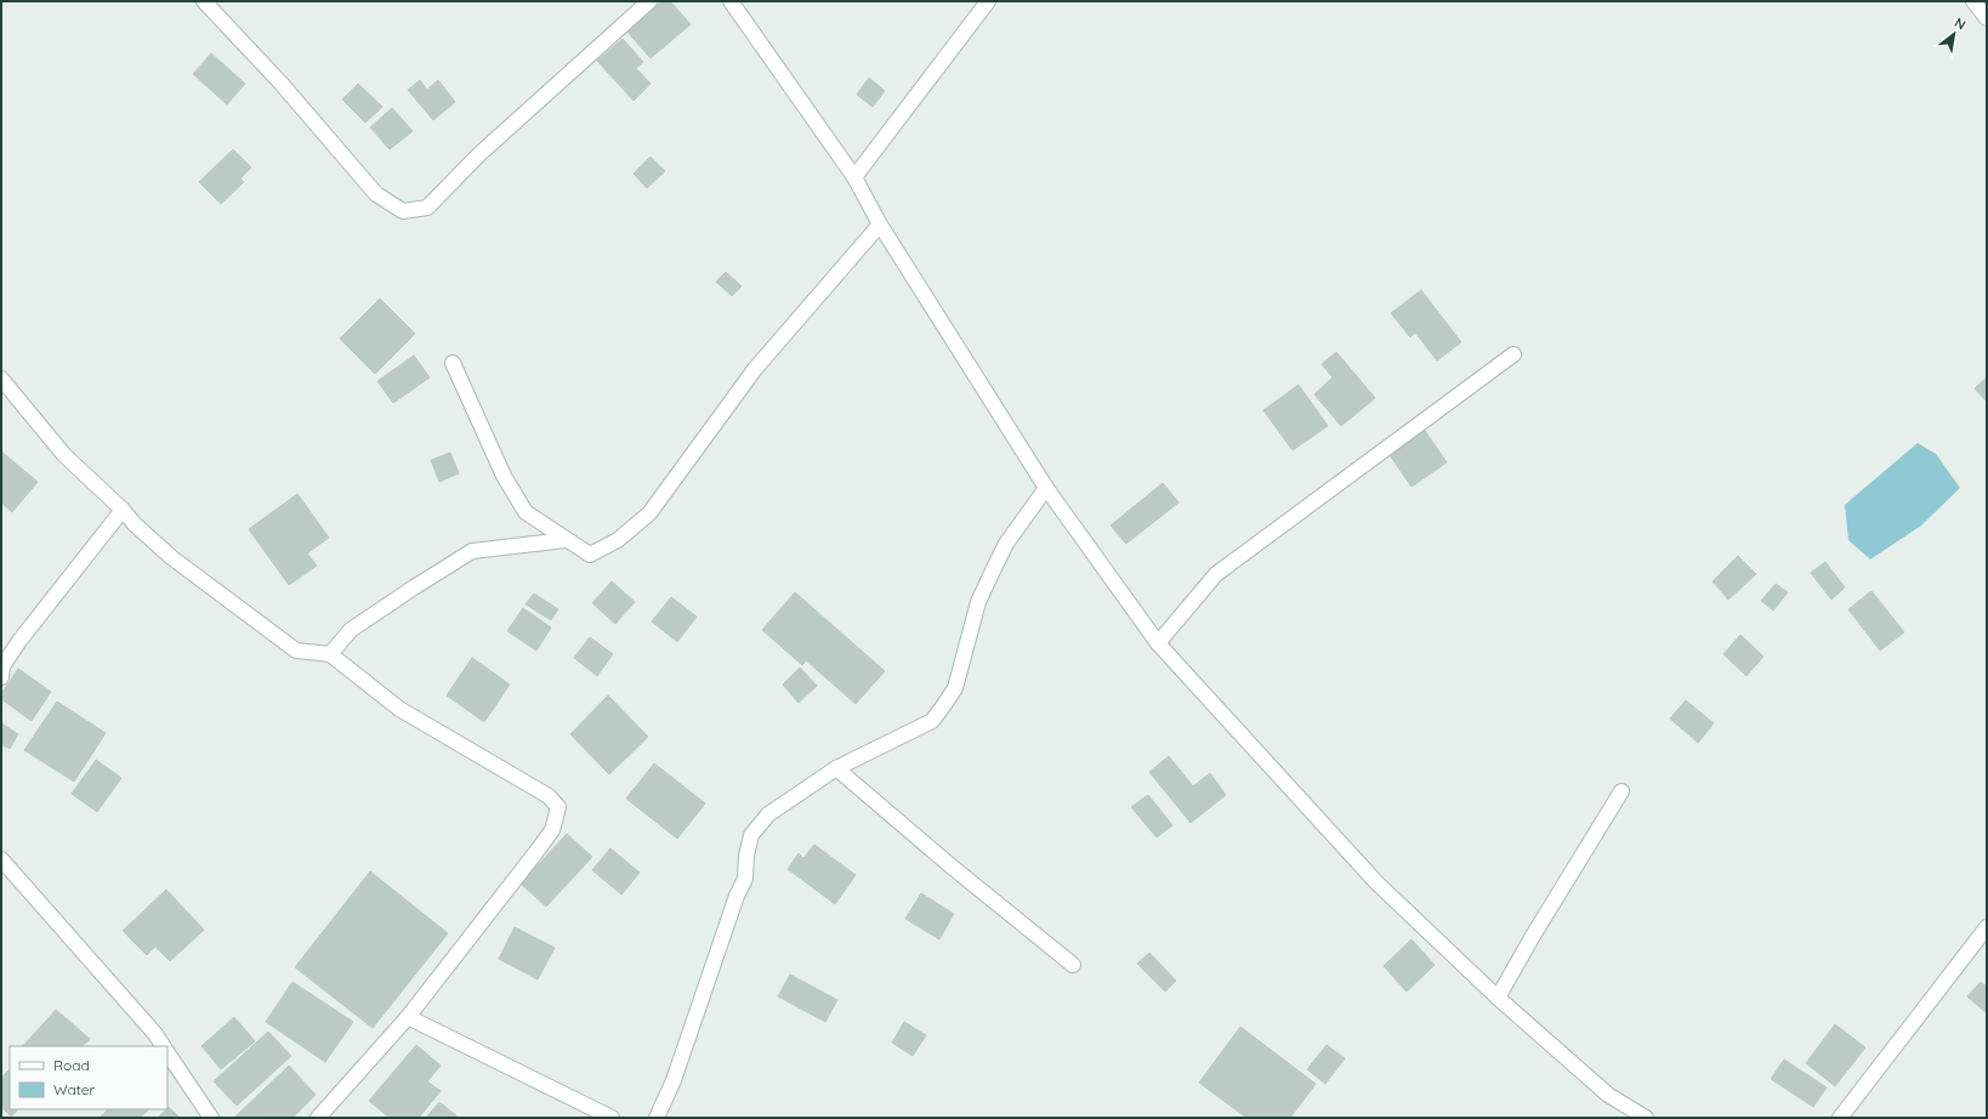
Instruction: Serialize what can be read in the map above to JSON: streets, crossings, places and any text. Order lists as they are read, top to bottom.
{
  "legend": ["Road", "Water"],
  "north": "top right"
}
